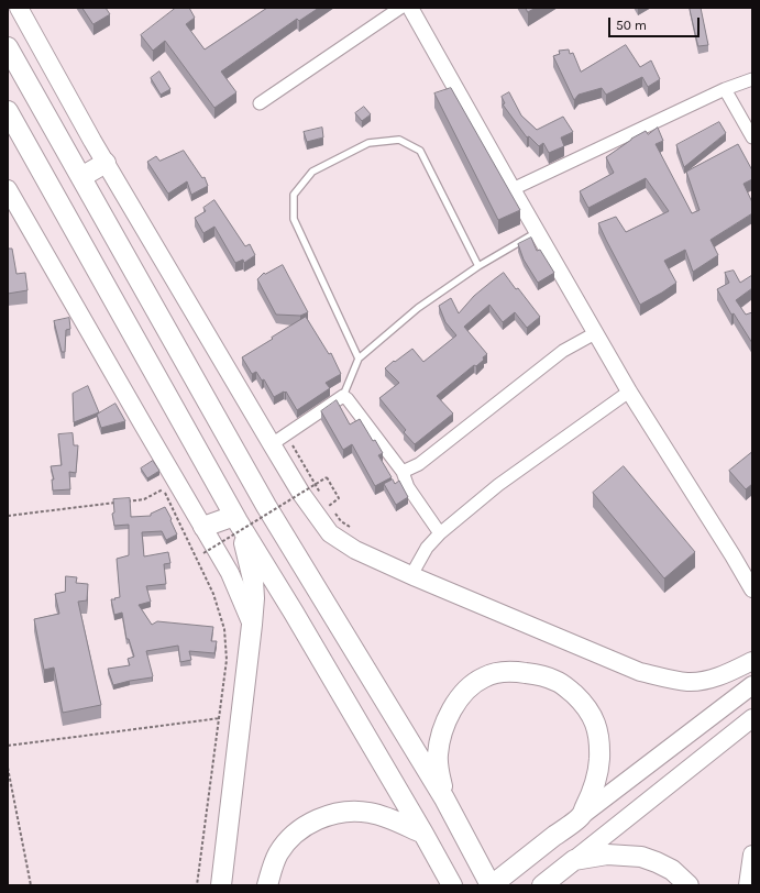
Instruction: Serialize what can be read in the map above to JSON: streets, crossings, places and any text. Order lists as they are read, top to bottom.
{
  "scale_bar": "50 m"
}
